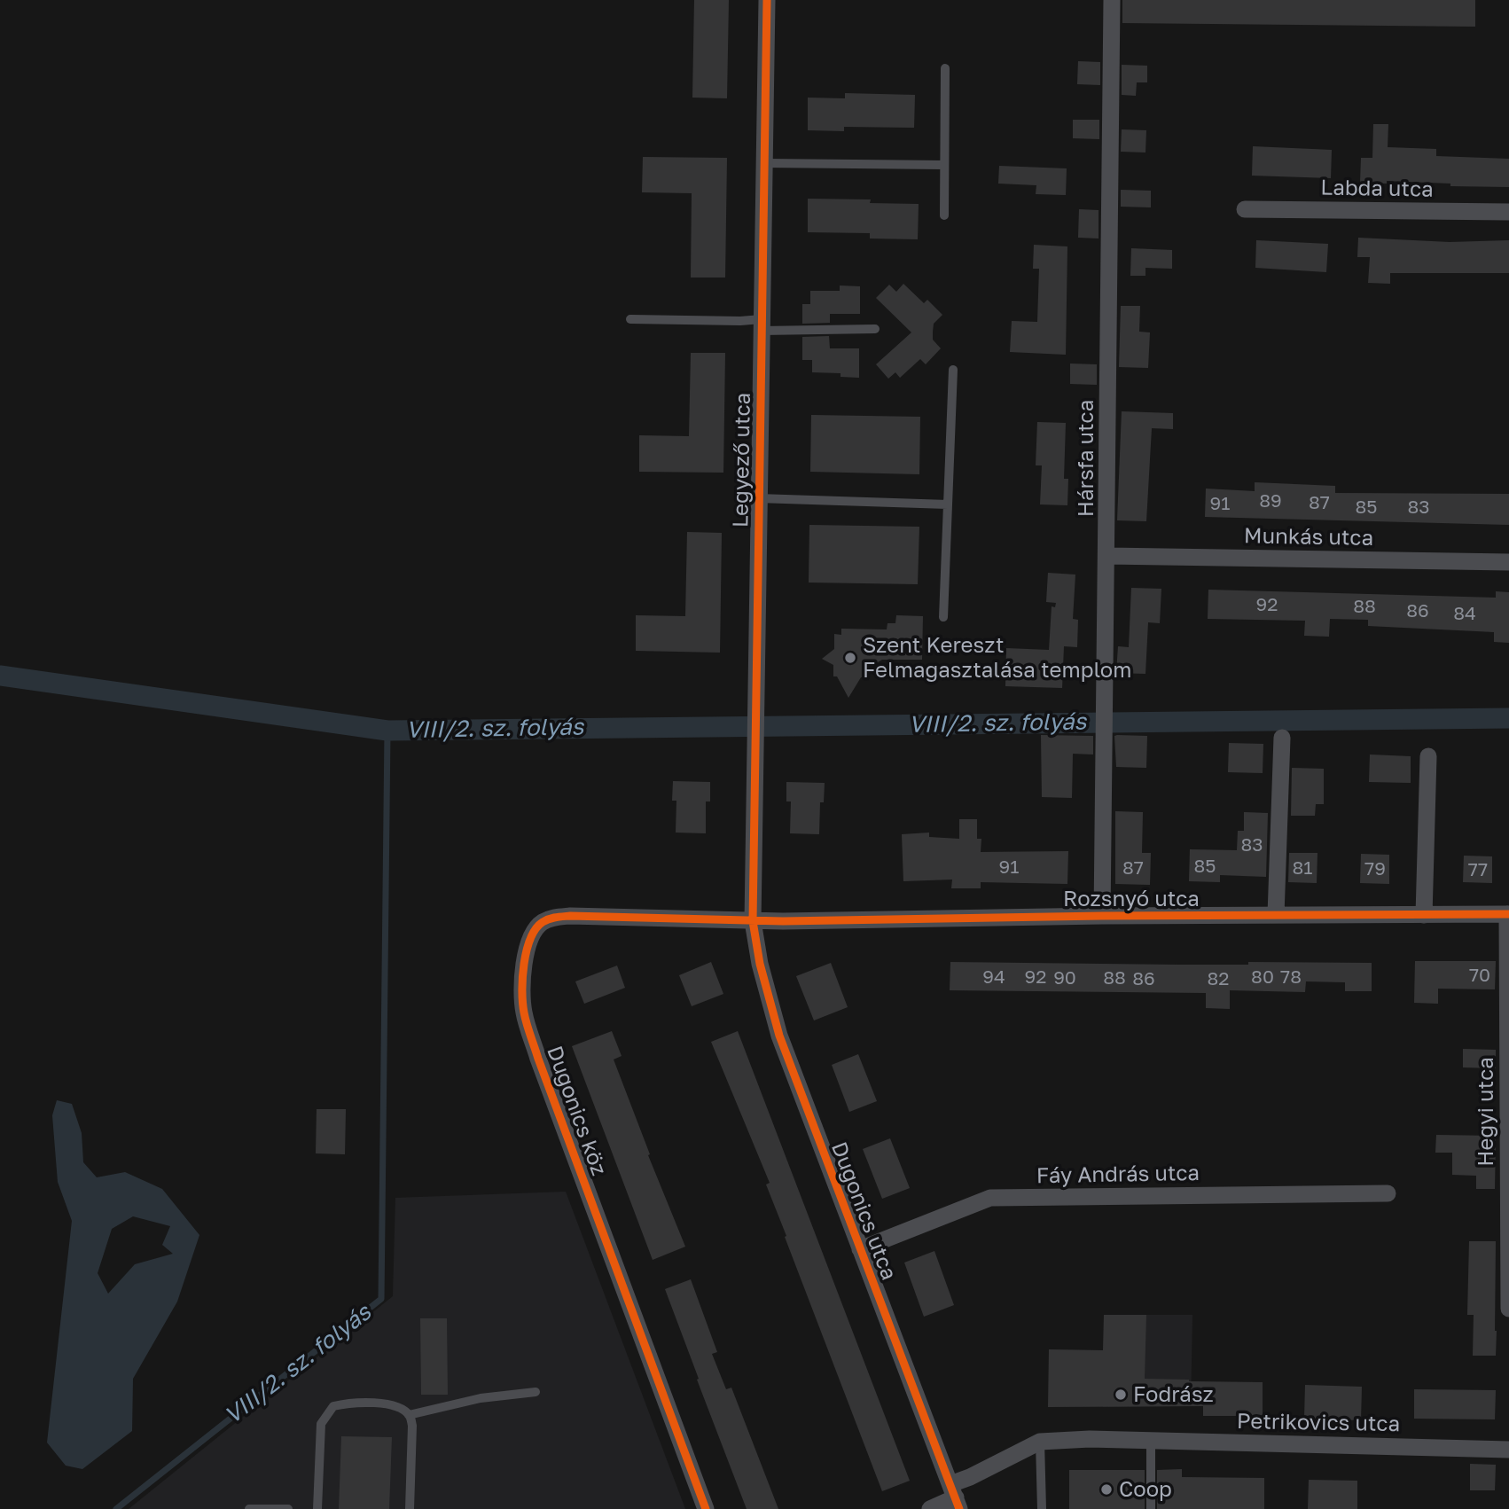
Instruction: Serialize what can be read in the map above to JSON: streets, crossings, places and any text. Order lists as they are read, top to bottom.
{
  "streets": {
    "street": [
      "Labda utca",
      "Hársfa utca",
      "Legyező utca",
      "Munkás utca",
      "Rozsnyó utca",
      "Dugonics köz",
      "Hegyi utca",
      "Fáy András utca",
      "Dugonics utca",
      "Petrikovics utca"
    ]
  },
  "crossings": [
    ["Hársfa utca", "Munkás utca"],
    ["Hársfa utca", "Rozsnyó utca"],
    ["Legyező utca", "Rozsnyó utca"],
    ["Legyező utca", "Dugonics köz"],
    ["Legyező utca", "Dugonics utca"],
    ["Rozsnyó utca", "Dugonics köz"],
    ["Rozsnyó utca", "Hegyi utca"],
    ["Rozsnyó utca", "Dugonics utca"],
    ["Dugonics köz", "Dugonics utca"],
    ["Fáy András utca", "Dugonics utca"],
    ["Dugonics utca", "Petrikovics utca"]
  ],
  "water": ["VIII/2. sz. folyás"],
  "places": ["Szent Kereszt Felmagasztalása templom", "Fodrász", "Coop"],
  "house_numbers": [
    "89",
    "87",
    "91",
    "85",
    "83",
    "92",
    "88",
    "86",
    "84",
    "83",
    "85",
    "91",
    "87",
    "81",
    "79",
    "77",
    "70",
    "94",
    "92",
    "80",
    "78",
    "90",
    "88",
    "86",
    "82"
  ]
}
